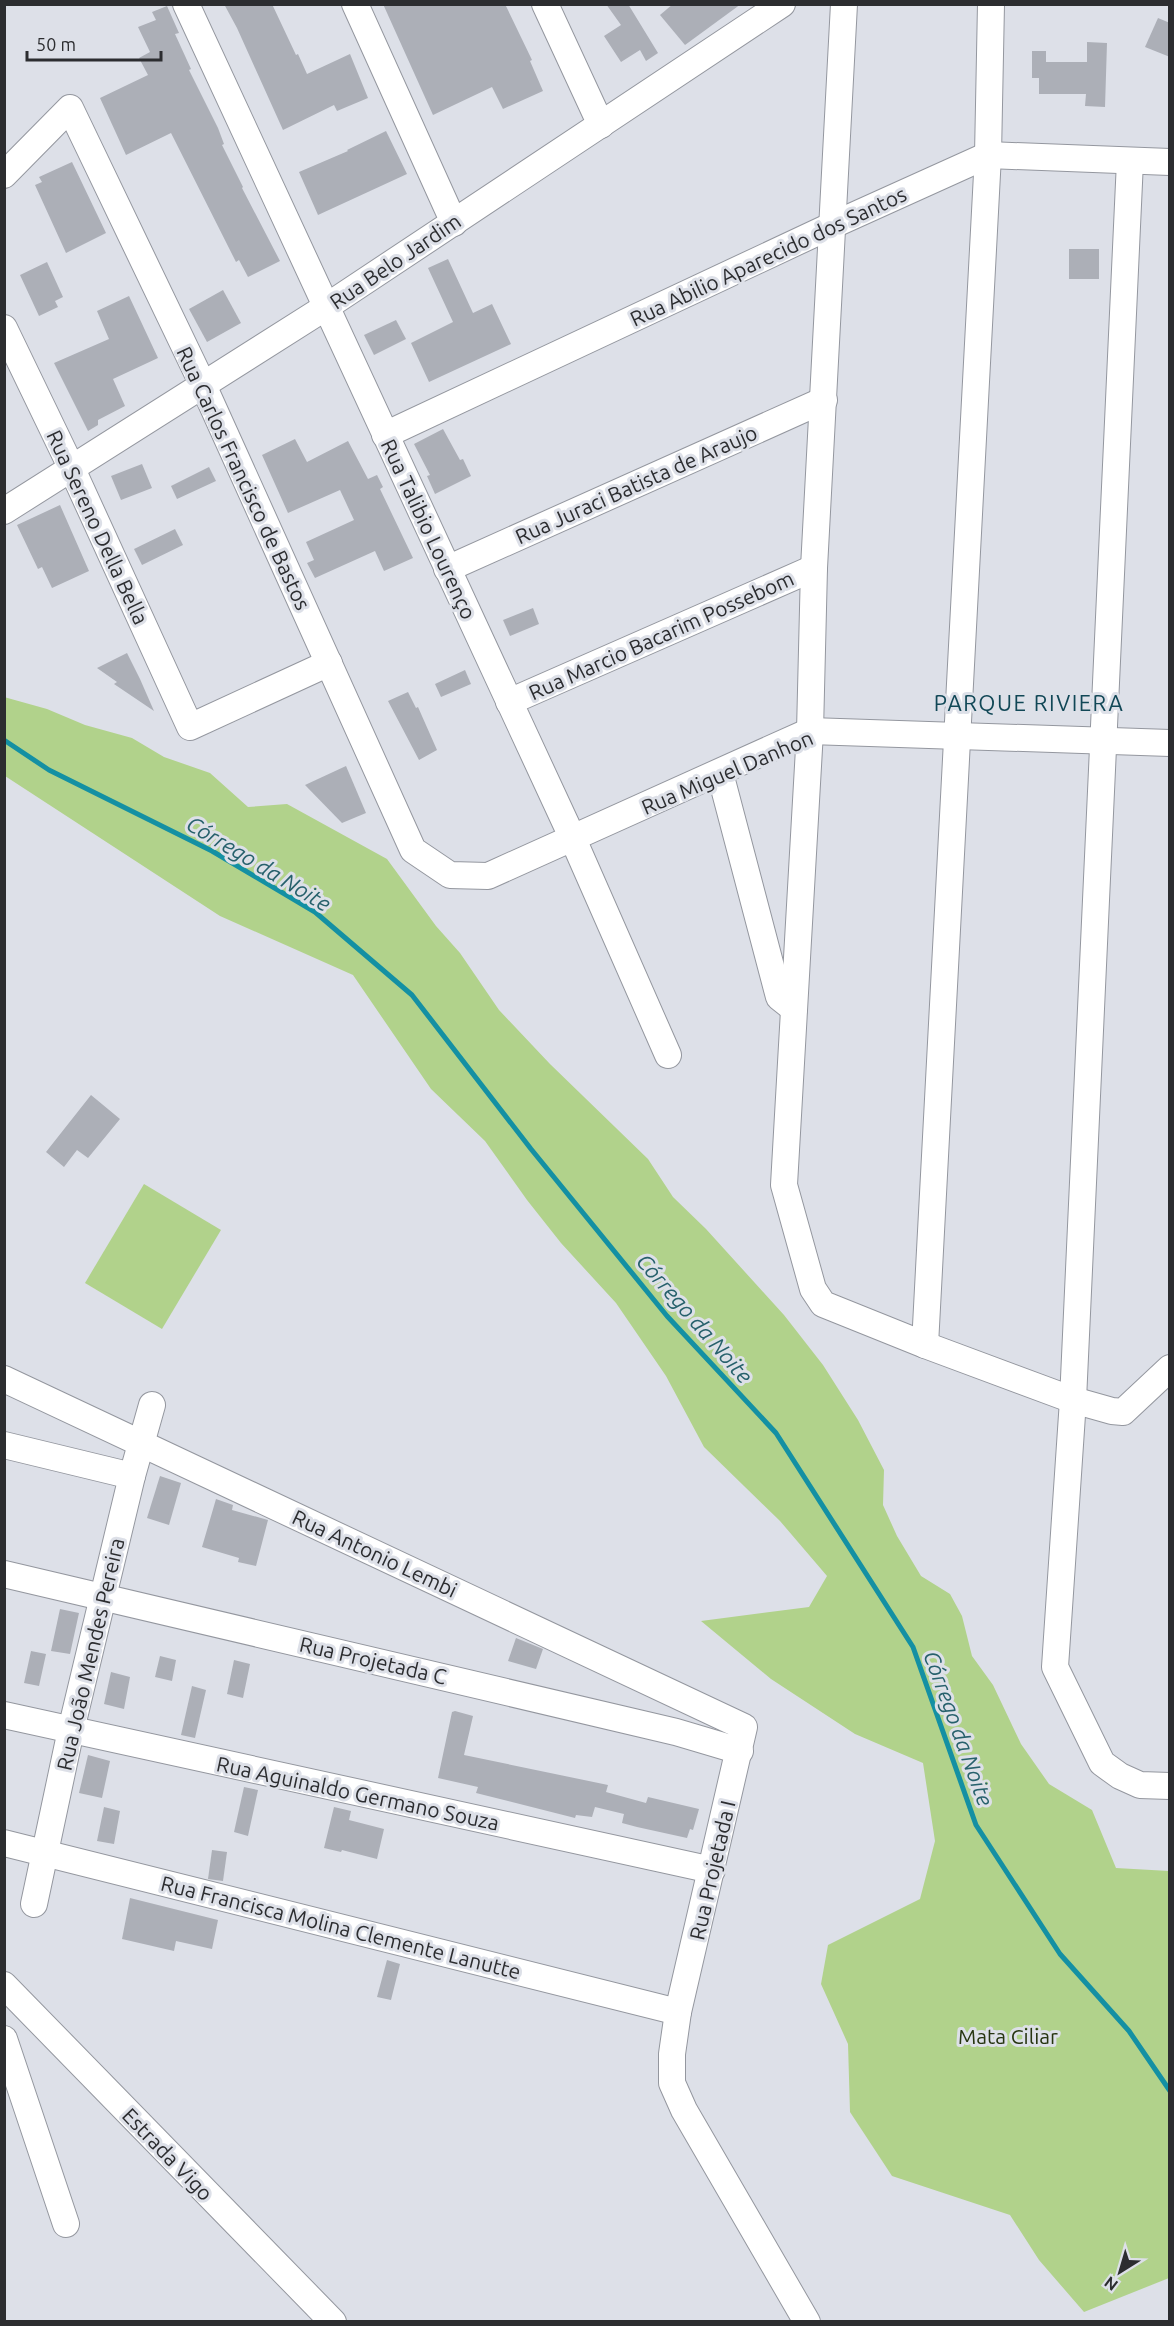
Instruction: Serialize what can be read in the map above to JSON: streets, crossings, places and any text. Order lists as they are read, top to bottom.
{
  "streets": {
    "street": [
      "Rua Abilio Aparecido dos Santos",
      "Rua Belo Jardim",
      "Rua Carlos Francisco de Bastos",
      "Rua Juraci Batista de Araujo",
      "Rua Sereno Della Bella",
      "Rua Talibio Lourenço",
      "Rua Marcio Bacarim Possebom",
      "Rua Miguel Danhon",
      "Rua Antonio Lembi",
      "Rua João Mendes Pereira",
      "Rua Projetada C",
      "Rua Aguinaldo Germano Souza",
      "Rua Projetada I",
      "Rua Francisca Molina Clemente Lanutte",
      "Estrada Vigo"
    ]
  },
  "crossings": [
    ["Rua Abilio Aparecido dos Santos", "Rua Talibio Lourenço"],
    ["Rua Belo Jardim", "Rua Carlos Francisco de Bastos"],
    ["Rua Belo Jardim", "Rua Sereno Della Bella"],
    ["Rua Belo Jardim", "Rua Talibio Lourenço"],
    ["Rua Carlos Francisco de Bastos", "Rua Sereno Della Bella"],
    ["Rua Carlos Francisco de Bastos", "Rua Miguel Danhon"],
    ["Rua Juraci Batista de Araujo", "Rua Talibio Lourenço"],
    ["Rua Talibio Lourenço", "Rua Marcio Bacarim Possebom"],
    ["Rua Talibio Lourenço", "Rua Miguel Danhon"],
    ["Rua Antonio Lembi", "Rua João Mendes Pereira"],
    ["Rua Antonio Lembi", "Rua Projetada C"],
    ["Rua Antonio Lembi", "Rua Projetada I"],
    ["Rua João Mendes Pereira", "Rua Projetada C"],
    ["Rua João Mendes Pereira", "Rua Aguinaldo Germano Souza"],
    ["Rua João Mendes Pereira", "Rua Francisca Molina Clemente Lanutte"],
    ["Rua Projetada C", "Rua Projetada I"],
    ["Rua Aguinaldo Germano Souza", "Rua Projetada I"],
    ["Rua Projetada I", "Rua Francisca Molina Clemente Lanutte"]
  ],
  "districts": ["PARQUE RIVIERA"],
  "water": ["Córrego da Noite"],
  "parks": ["Mata Ciliar"],
  "scale_bar": "50 m",
  "north": "bottom left"
}
